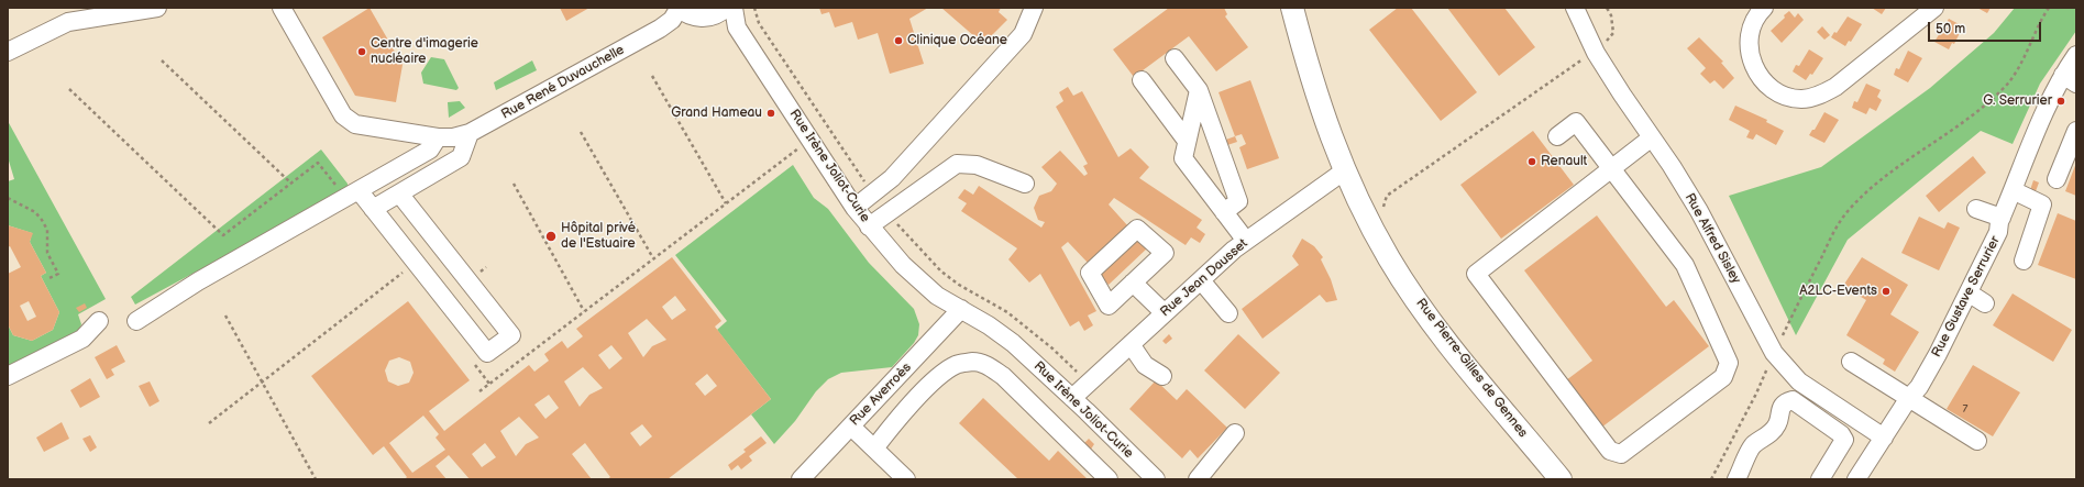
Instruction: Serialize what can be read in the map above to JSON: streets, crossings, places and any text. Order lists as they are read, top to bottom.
{
  "streets": {
    "main road": ["Rue Pierre-Gilles de Gennes"],
    "street": [
      "Rue René Duvauchelle",
      "Rue Irène Joliot-Curie",
      "Rue Alfred Sisley",
      "Rue Jean Dausset",
      "Rue Gustave Serrurier",
      "Rue Averroès"
    ]
  },
  "crossings": [
    ["Rue Irène Joliot-Curie", "Rue Jean Dausset"],
    ["Rue Irène Joliot-Curie", "Rue Averroès"],
    ["Rue Alfred Sisley", "Rue Gustave Serrurier"],
    ["Rue Jean Dausset", "Rue Pierre-Gilles de Gennes"]
  ],
  "places": [
    "Clinique Océane",
    "Centre d'imagerie nucléaire",
    "G. Serrurier",
    "Grand Hameau",
    "Renault",
    "Hôpital privé de l'Estuaire",
    "A2LC-Events"
  ],
  "house_numbers": ["7"],
  "scale_bar": "50 m"
}
